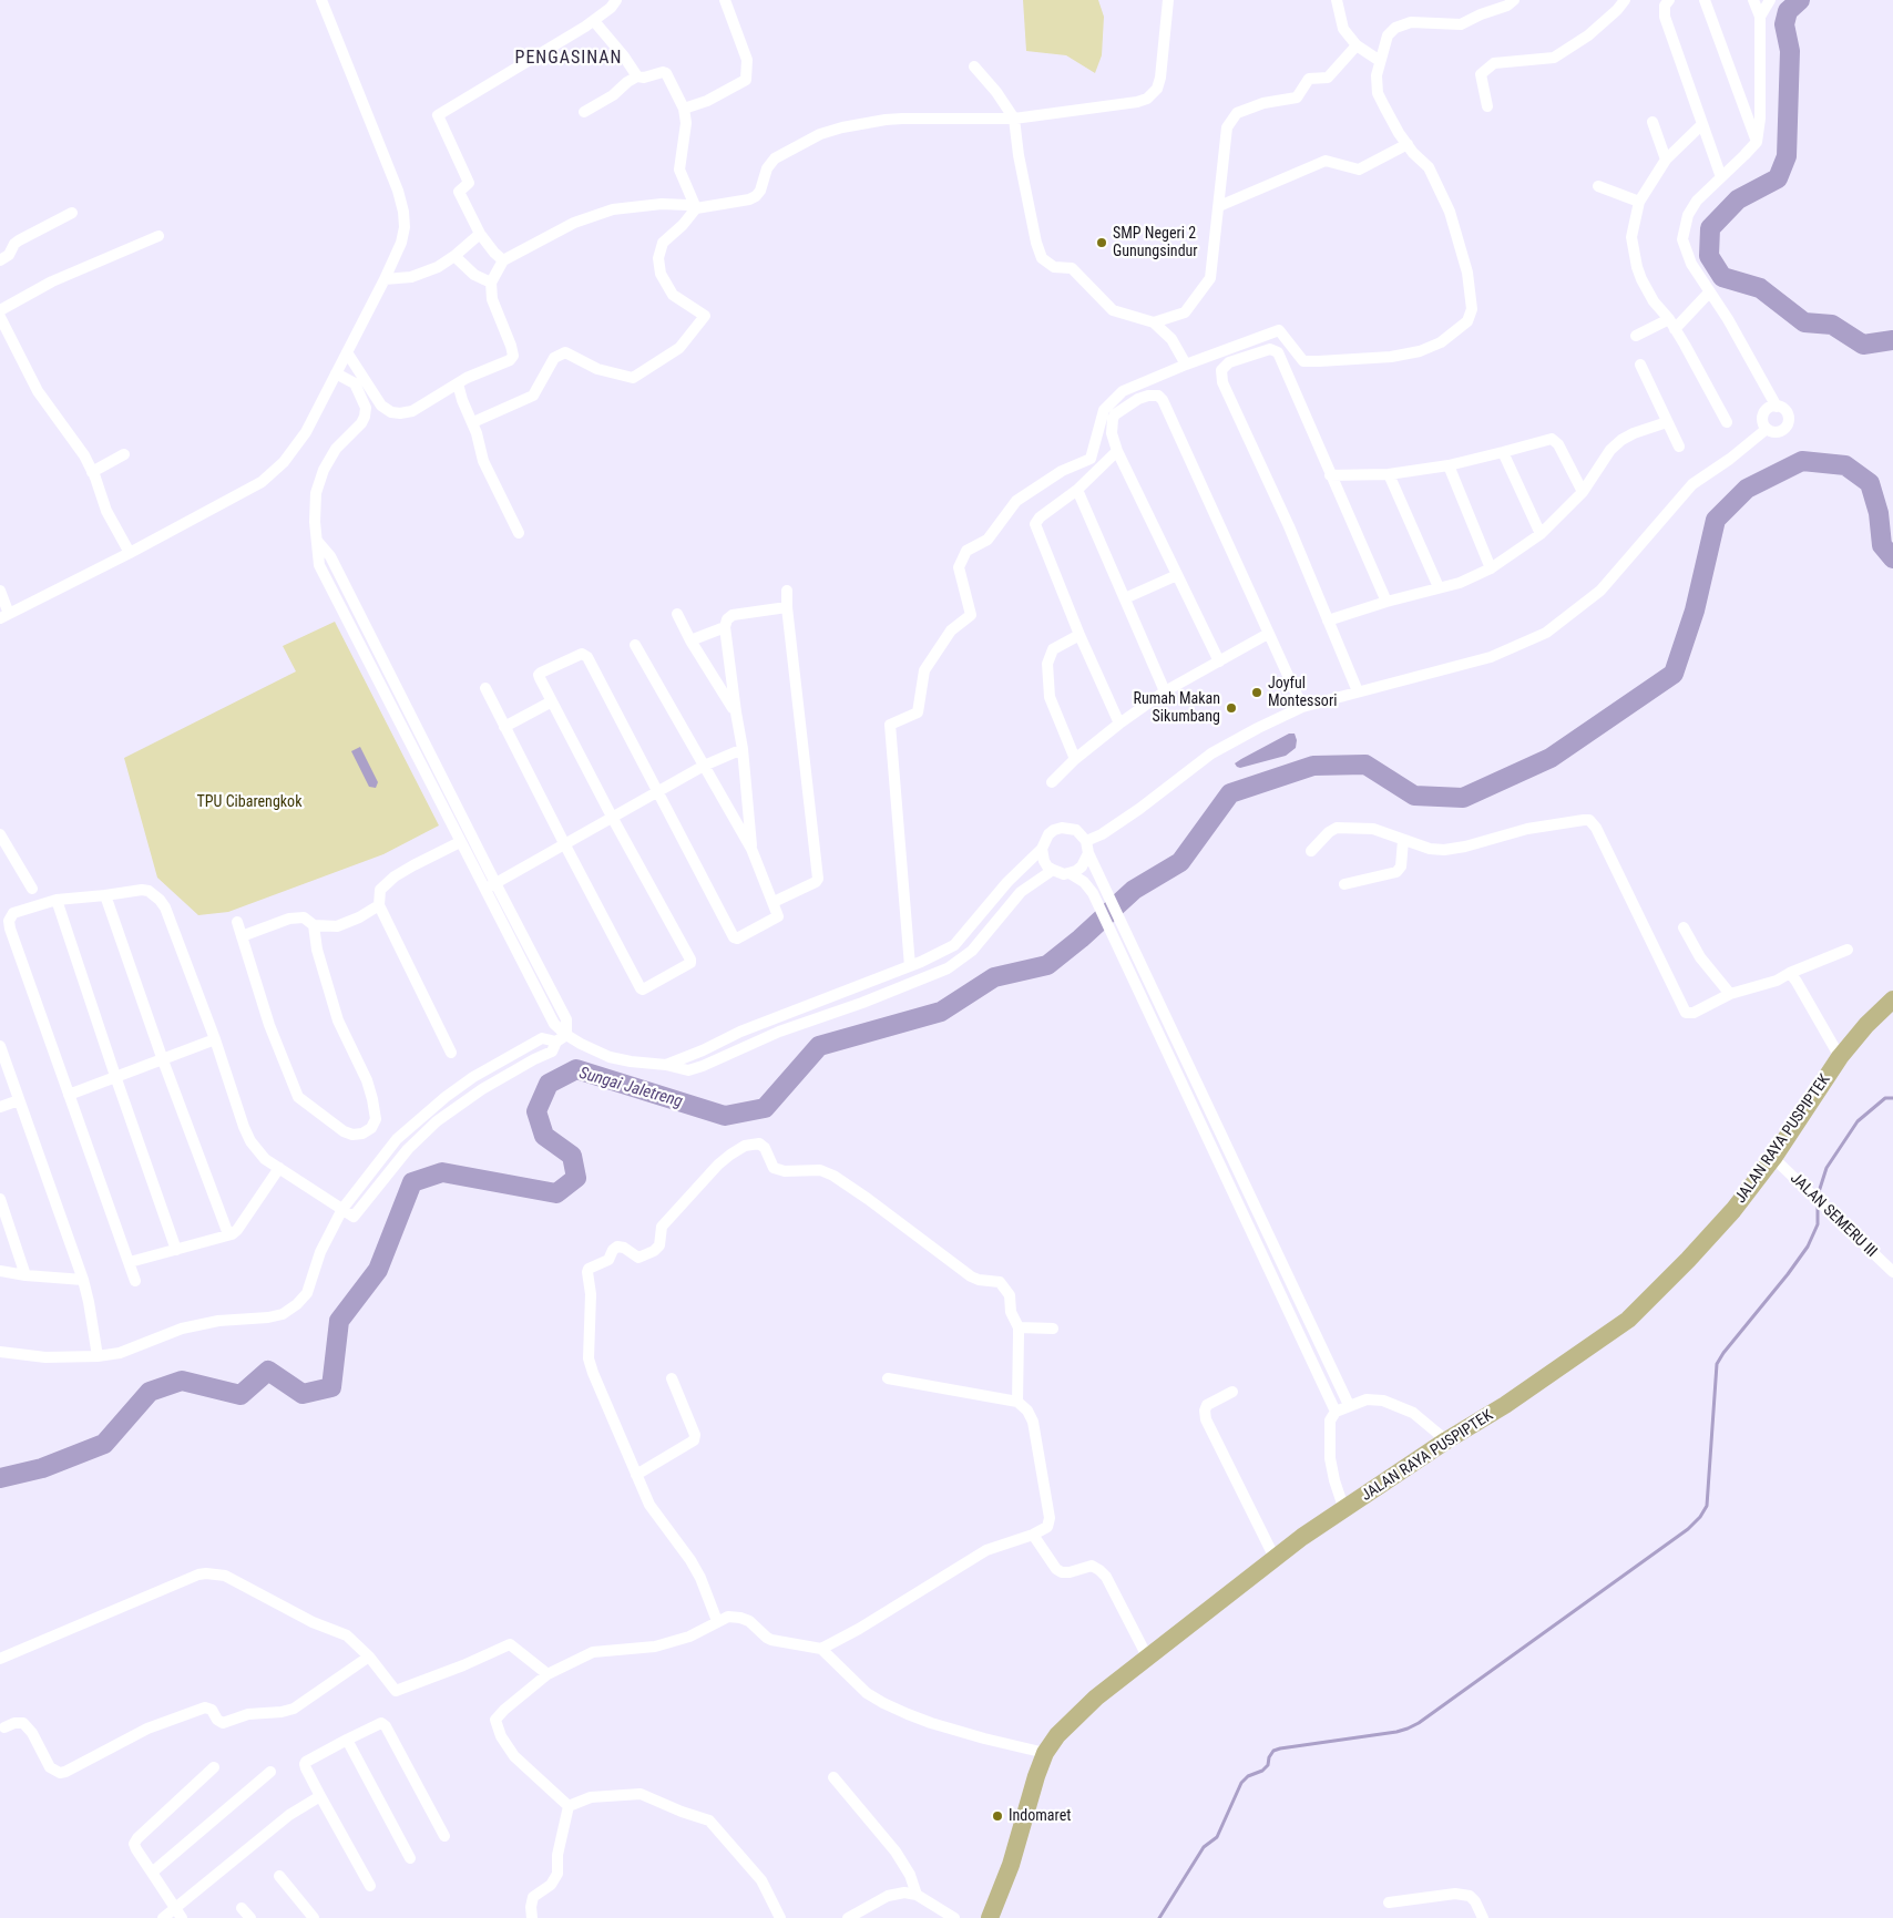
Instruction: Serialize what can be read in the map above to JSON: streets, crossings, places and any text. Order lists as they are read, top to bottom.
{
  "streets": {
    "main road": ["JALAN RAYA PUSPIPTEK"],
    "street": ["JALAN SEMERU III"]
  },
  "crossings": [
    ["JALAN RAYA PUSPIPTEK", "JALAN SEMERU III"]
  ],
  "districts": ["PENGASINAN"],
  "water": ["Sungai Jaletreng"],
  "parks": ["TPU Cibarengkok"],
  "places": [
    "SMP Negeri 2 Gunungsindur",
    "Joyful Montessori",
    "Rumah Makan Sikumbang",
    "Indomaret"
  ]
}
